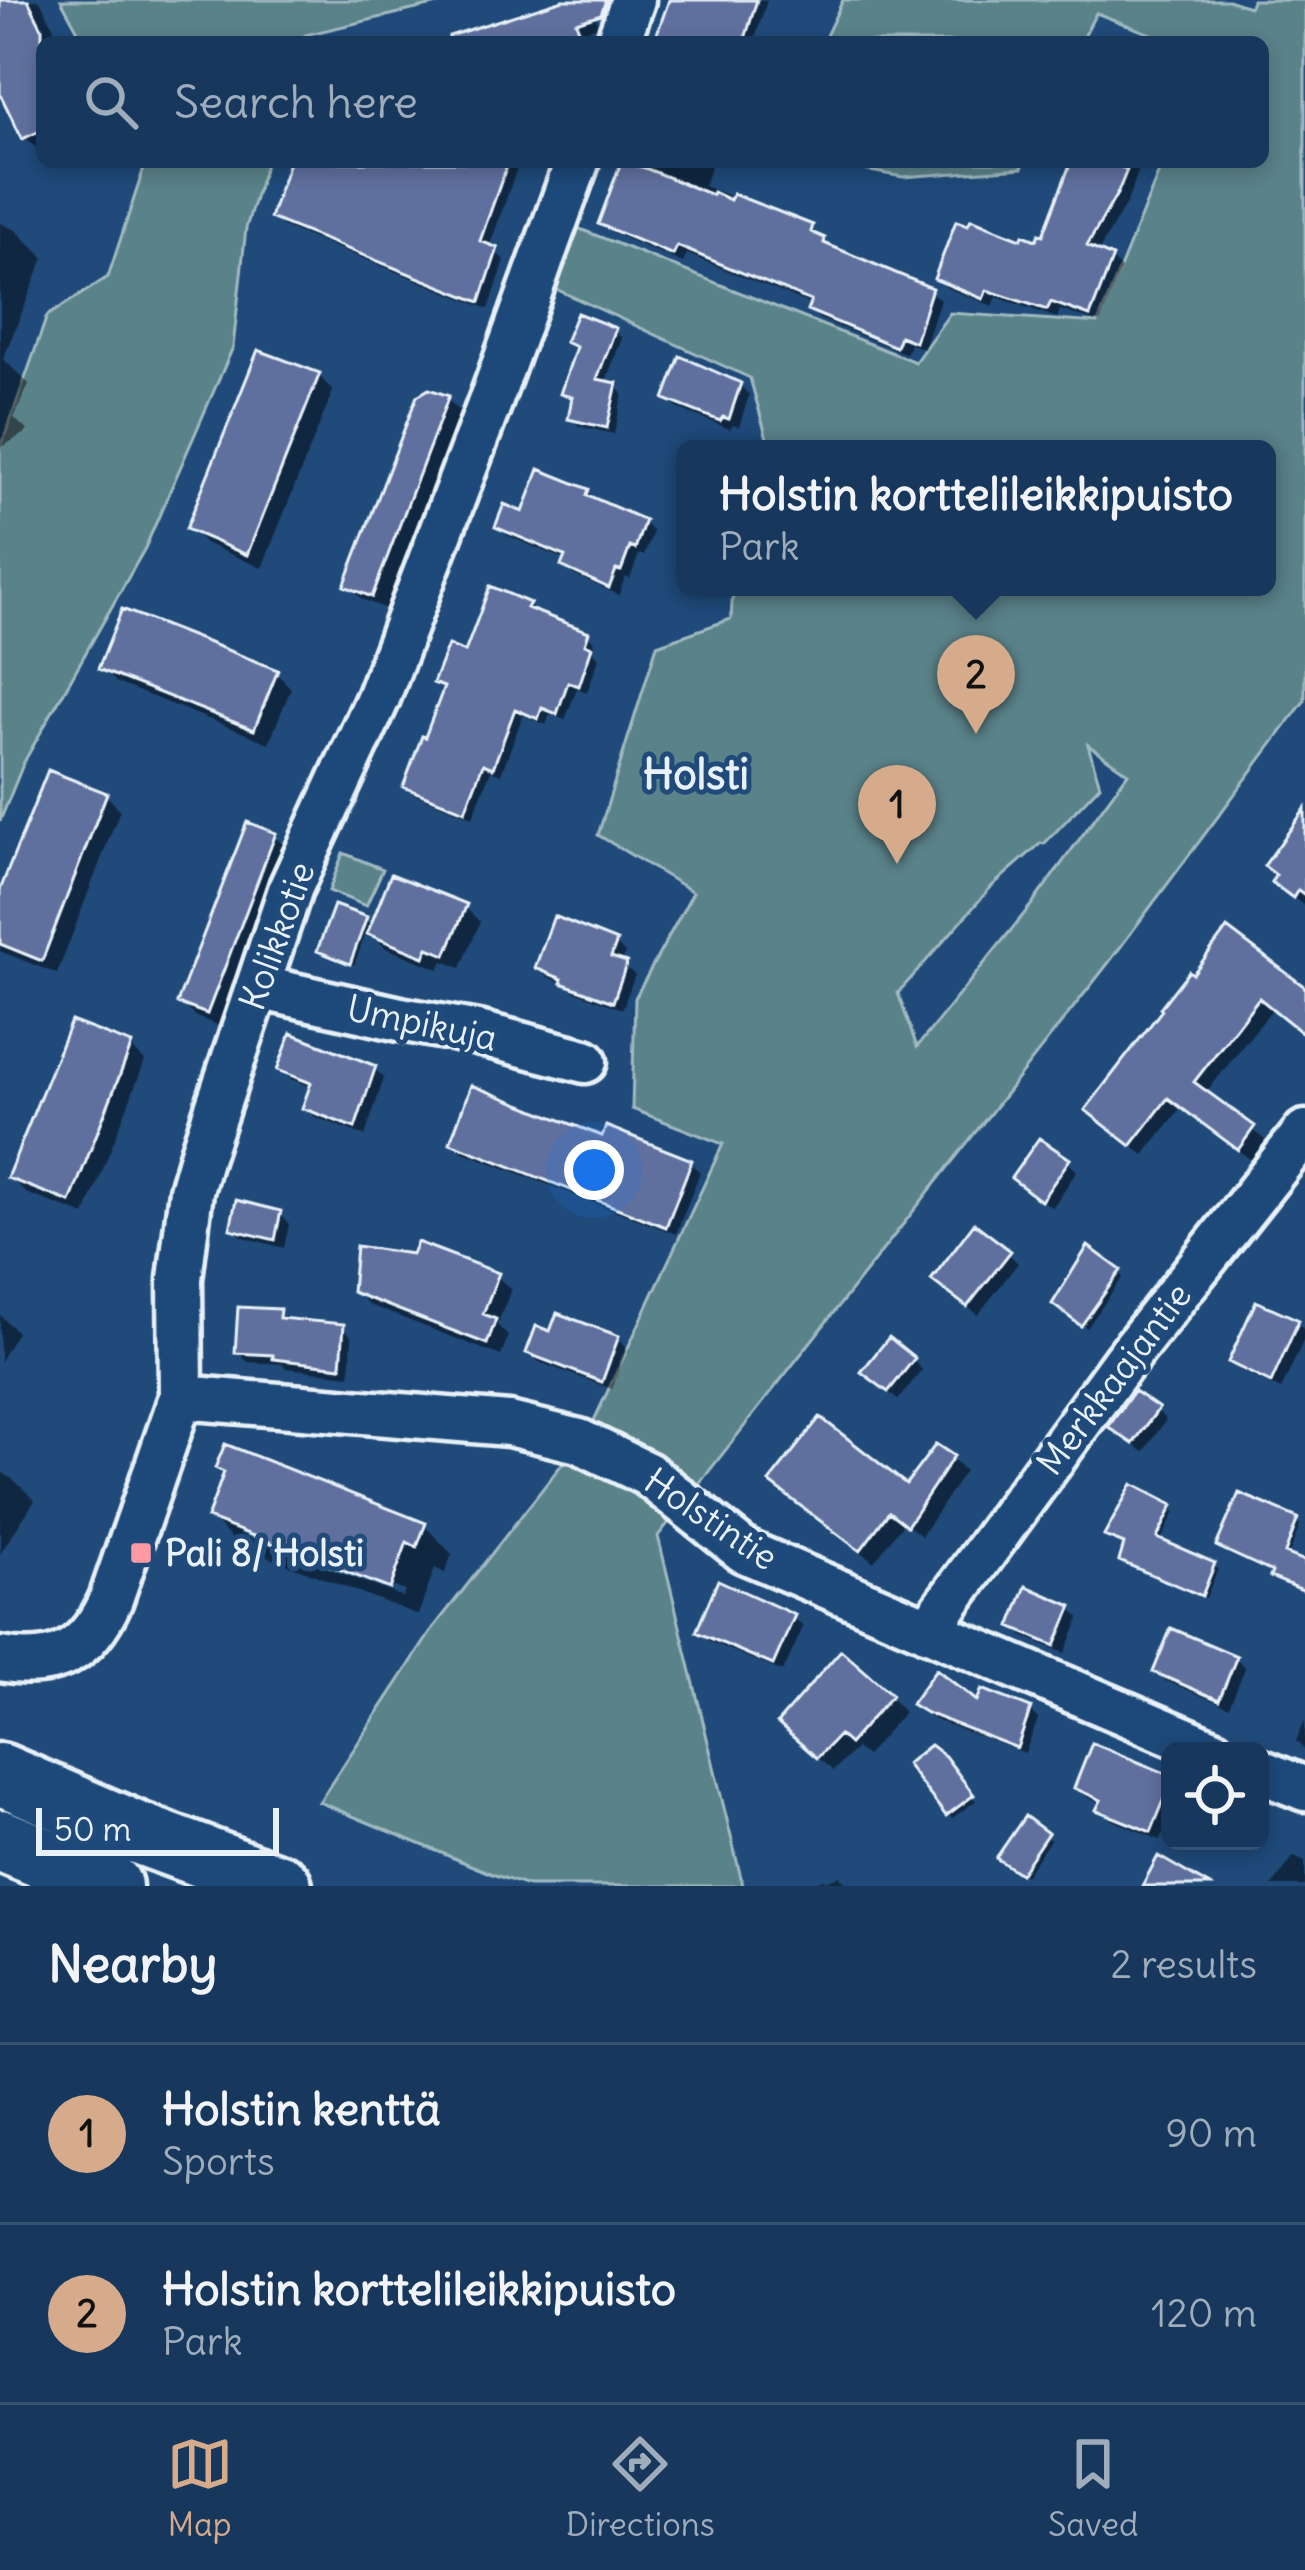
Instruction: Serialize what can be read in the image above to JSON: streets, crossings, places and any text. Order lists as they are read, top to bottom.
{
  "streets": {
    "street": [
      "Kolikkotie",
      "Umpikuja",
      "Merkkaajantie",
      "Holstintie"
    ]
  },
  "crossings": [
    ["Kolikkotie", "Umpikuja"],
    ["Kolikkotie", "Holstintie"],
    ["Merkkaajantie", "Holstintie"]
  ],
  "districts": ["Holsti"],
  "places": {
    "transit": ["Pali 8/ Holsti"]
  },
  "scale_bar": "50 m",
  "page": {
    "search": "Search here",
    "popup": ["Holstin korttelileikkipuisto", "Park"],
    "pins": ["2", "1"],
    "scale": "50 m",
    "heading": ["Nearby", "2 results"],
    "list": [
      {
        "mark": "1",
        "name": "Holstin kenttä",
        "note": "Sports",
        "value": "90 m"
      },
      {
        "mark": "2",
        "name": "Holstin korttelileikkipuisto",
        "note": "Park",
        "value": "120 m"
      }
    ],
    "nav": ["Map", "Directions", "Saved"]
  }
}
